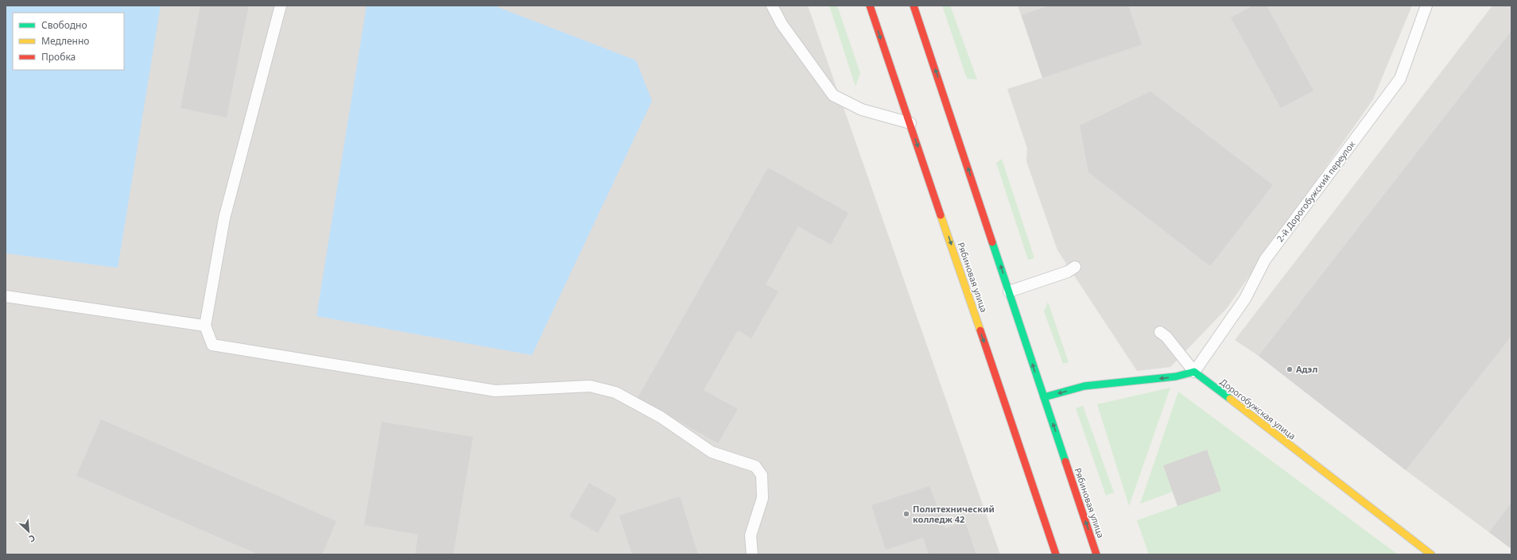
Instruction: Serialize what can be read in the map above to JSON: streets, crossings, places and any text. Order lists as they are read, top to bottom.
{
  "streets": {
    "main road": ["Рябиновая улица", "Дорогобужская улица"],
    "lane": ["2-й Дорогобужский переулок"]
  },
  "crossings": [
    ["2-й Дорогобужский переулок", "Дорогобужская улица"]
  ],
  "places": ["Адэл", "Политехнический колледж 42"],
  "legend": ["Свободно", "Медленно", "Пробка"],
  "north": "bottom right"
}
